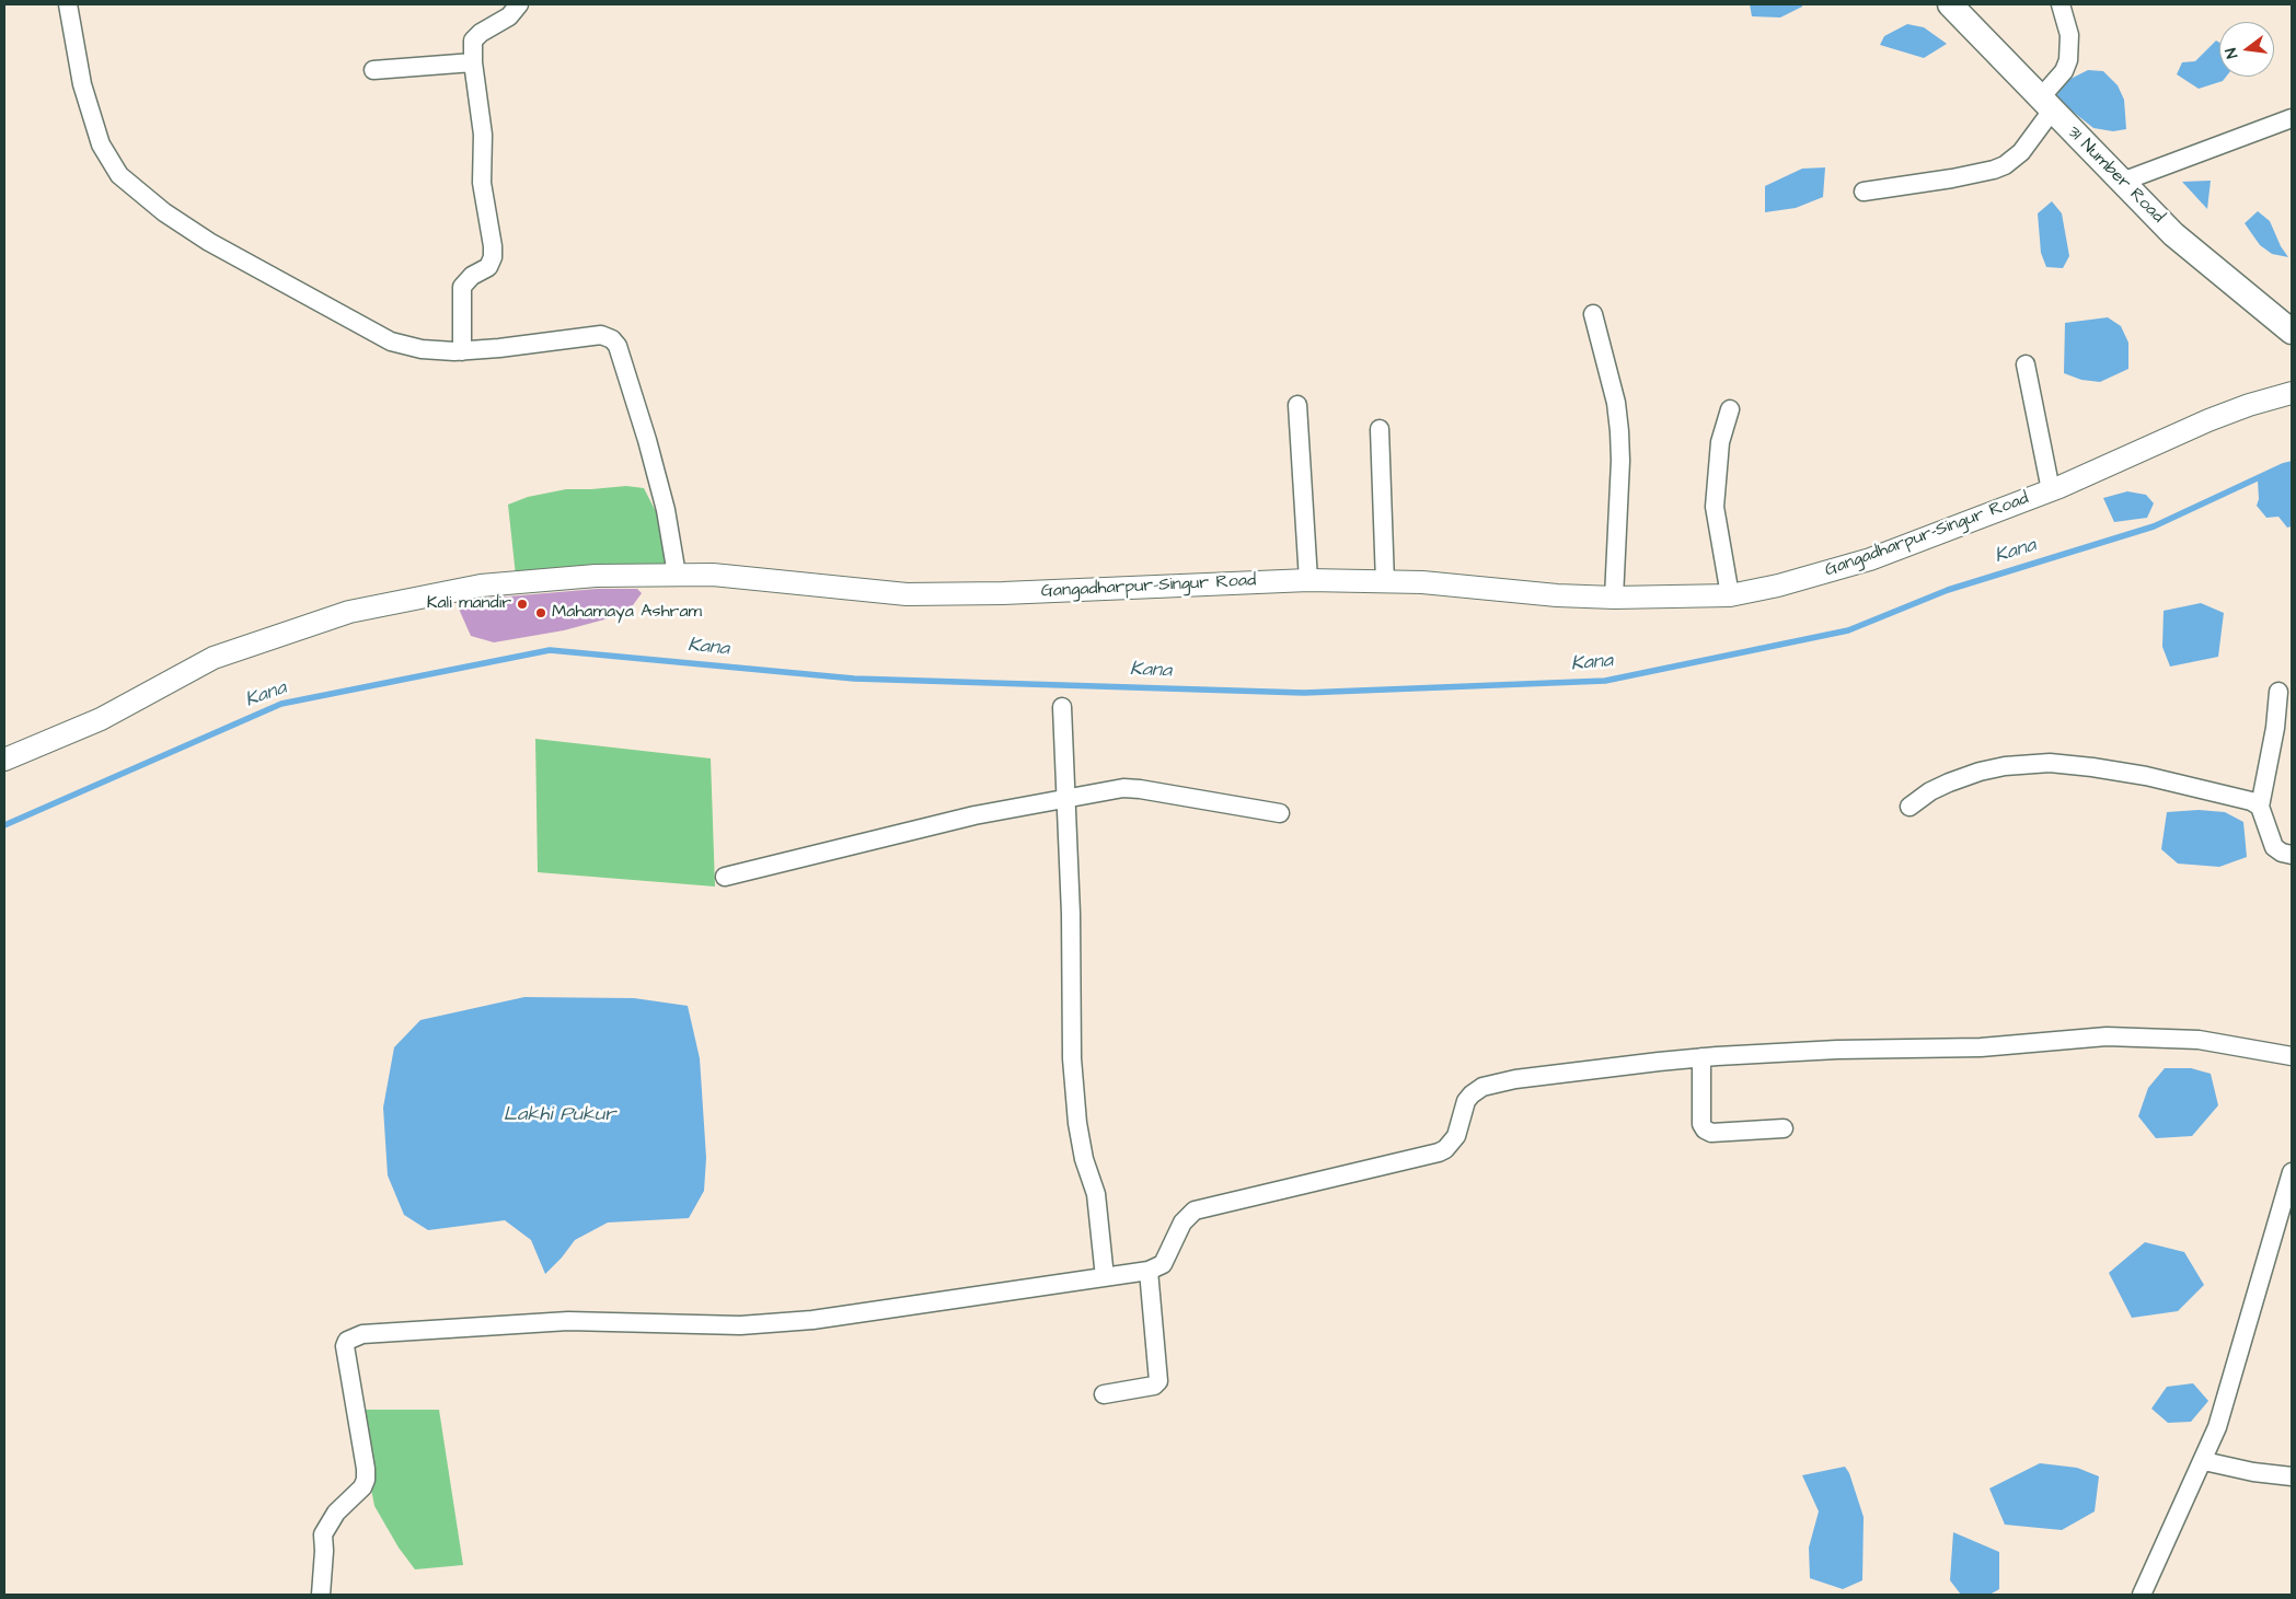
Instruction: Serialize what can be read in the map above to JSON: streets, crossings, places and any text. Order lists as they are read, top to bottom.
{
  "streets": {
    "main road": ["31 Number Road"],
    "street": ["Gangadharpur-Singur Road"]
  },
  "water": ["Kana", "Lakhi Pukur"],
  "places": ["Kali mandir", "Mahamaya Ashram"],
  "north": "left"
}
